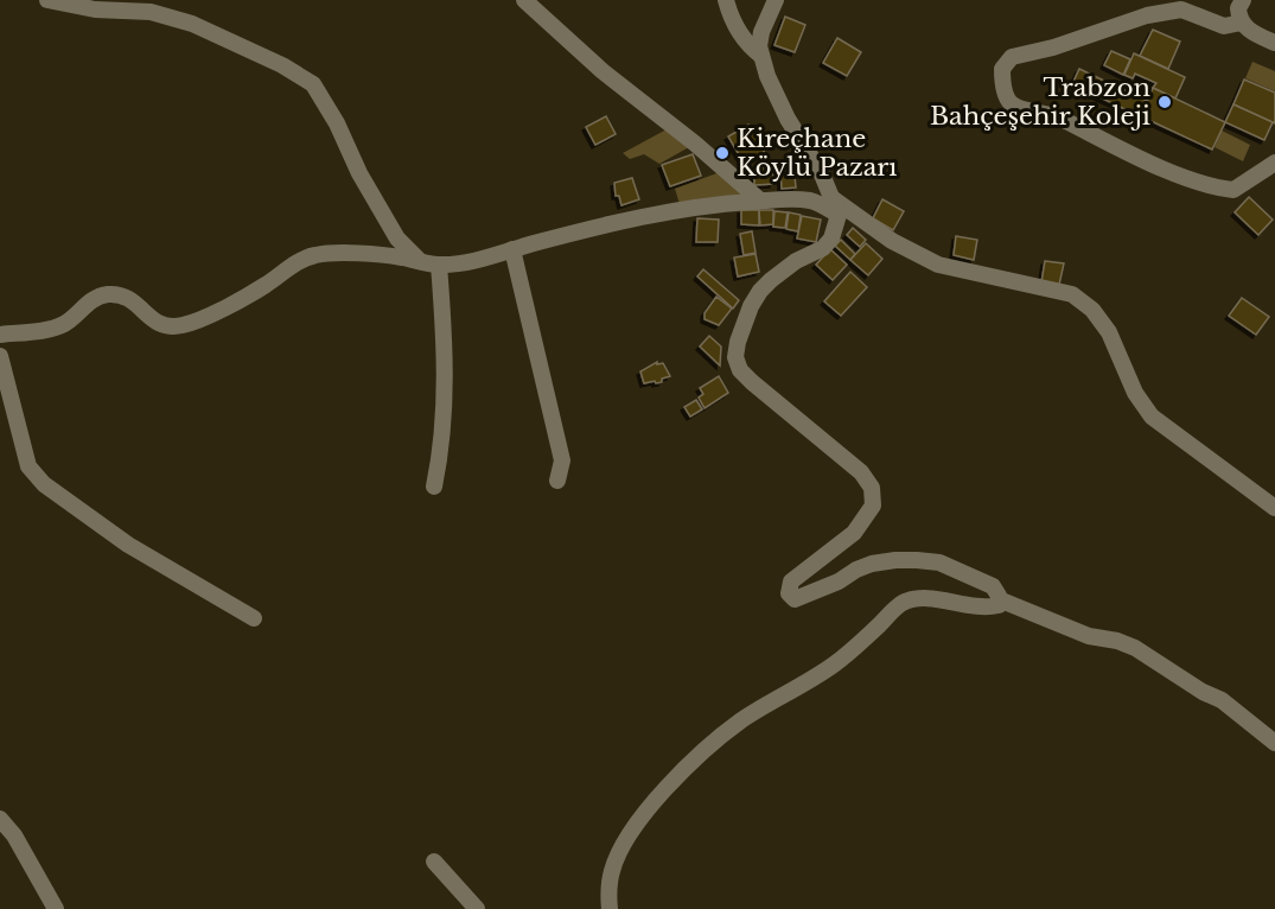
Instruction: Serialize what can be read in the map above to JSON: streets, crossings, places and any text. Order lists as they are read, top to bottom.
{
  "places": ["Trabzon Bahçeşehir Koleji", "Kireçhane Köylü Pazarı"]
}
